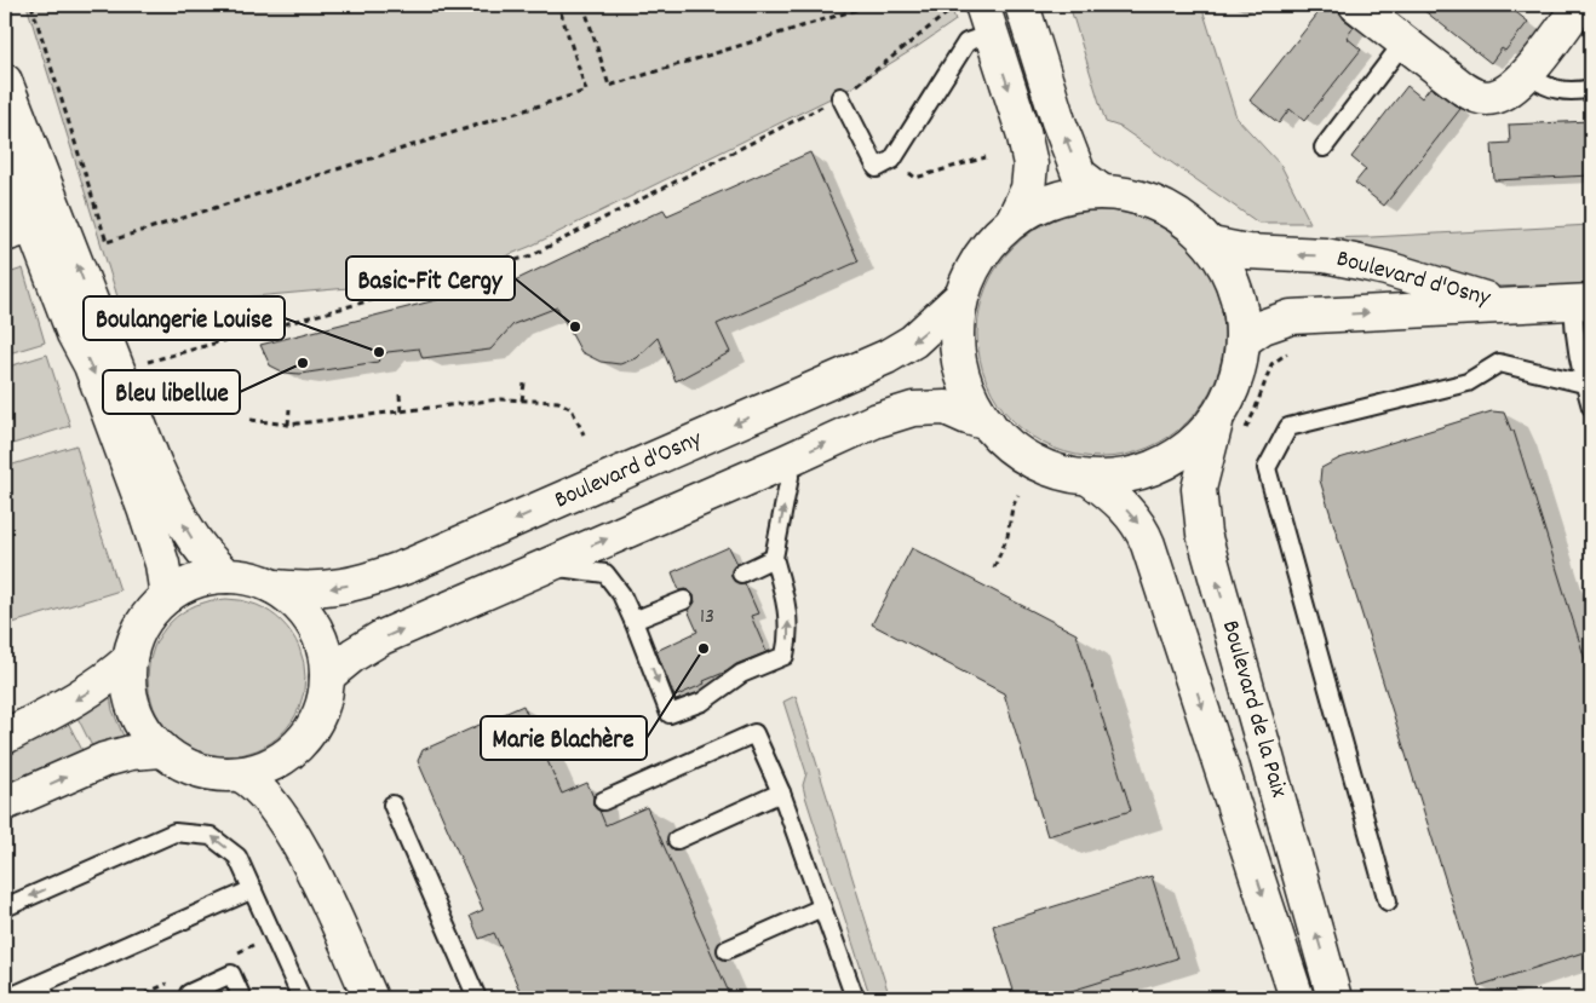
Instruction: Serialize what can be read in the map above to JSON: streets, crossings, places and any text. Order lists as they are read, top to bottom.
{
  "streets": {
    "main road": ["Boulevard d'Osny", "Boulevard de la Paix"]
  },
  "places": [
    "Basic-Fit Cergy",
    "Boulangerie Louise",
    "Bleu libellue",
    "Marie Blachère"
  ],
  "house_numbers": ["13"]
}
